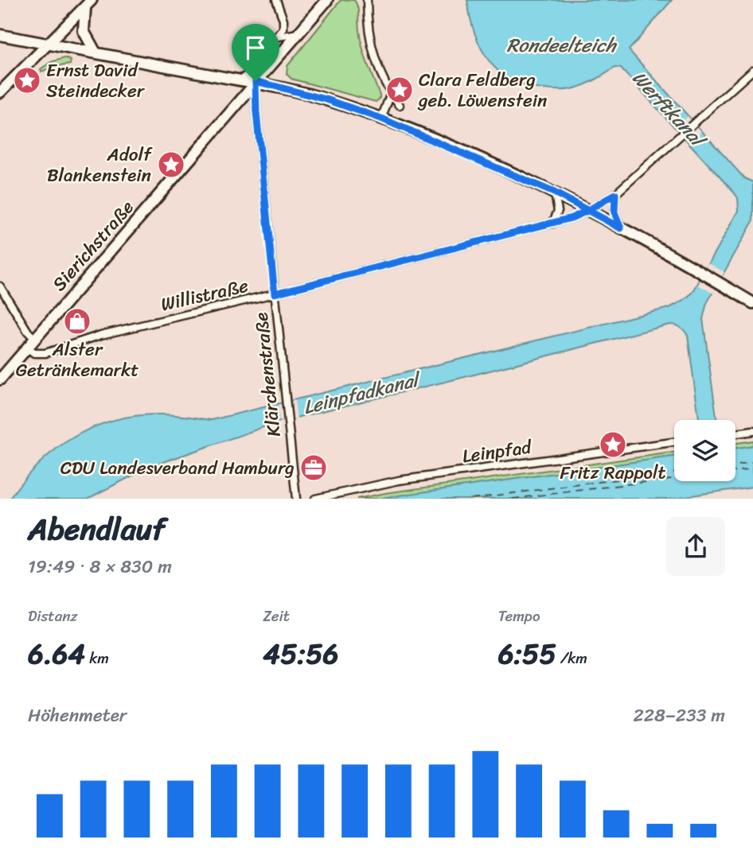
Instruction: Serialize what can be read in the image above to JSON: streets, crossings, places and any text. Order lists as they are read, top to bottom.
{
  "streets": {
    "main road": ["Sierichstraße"],
    "street": ["Willistraße", "Klärchenstraße", "Leinpfad"]
  },
  "crossings": [
    ["Sierichstraße", "Willistraße"],
    ["Sierichstraße", "Klärchenstraße"],
    ["Willistraße", "Klärchenstraße"]
  ],
  "water": ["Rondeelteich", "Werftkanal", "Leinpfadkanal"],
  "places": {
    "place": [
      "Ernst David Steindecker",
      "Clara Feldberg geb. Löwenstein",
      "Adolf Blankenstein",
      "Fritz Rappolt"
    ],
    "shop": ["Alster Getränkemarkt"],
    "office": ["CDU Landesverband Hamburg"]
  },
  "page": {
    "heading": ["Abendlauf", "19:49 · 8 × 830 m"],
    "stats": [
      ["Distanz", "6.64 km"],
      ["Zeit", "45:56"],
      ["Tempo", "6:55 /km"]
    ],
    "chart": ["Höhenmeter", "228–233 m"]
  }
}
